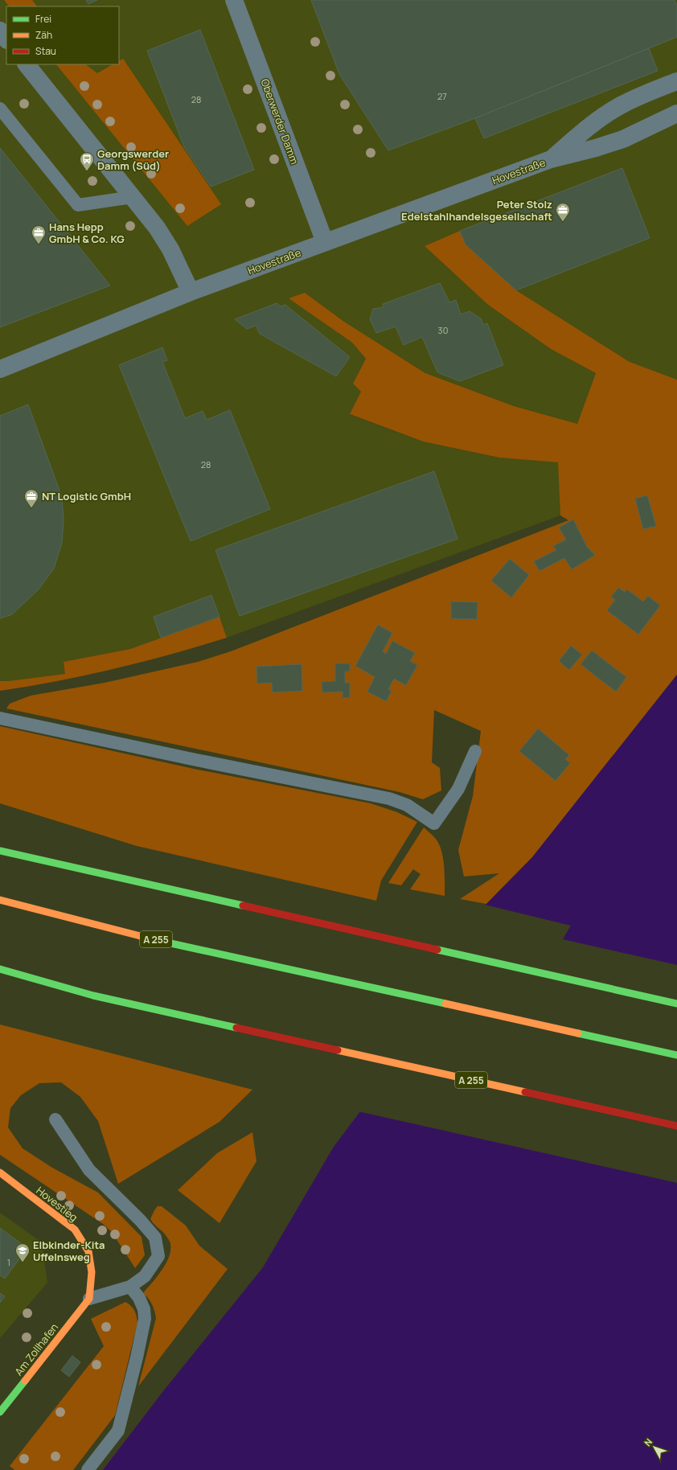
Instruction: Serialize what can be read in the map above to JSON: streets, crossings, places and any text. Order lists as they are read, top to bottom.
{
  "streets": {
    "main road": ["A 255", "Hovestieg", "Am Zollhafen"],
    "street": ["Oberwerder Damm", "Hovestraße"]
  },
  "crossings": [
    ["Oberwerder Damm", "Hovestraße"],
    ["Hovestieg", "Am Zollhafen"]
  ],
  "places": {
    "bus stop": ["Georgswerder Damm (Süd)"],
    "office": ["Peter Stolz Edelstahlhandelsgesellschaft", "Hans Hepp GmbH & Co. KG", "NT Logistic GmbH"],
    "school or university": ["Elbkinder-Kita Uffelnsweg"]
  },
  "house_numbers": [
    "27",
    "28",
    "30",
    "28",
    "1"
  ],
  "legend": ["Frei", "Zäh", "Stau"],
  "north": "top left"
}
